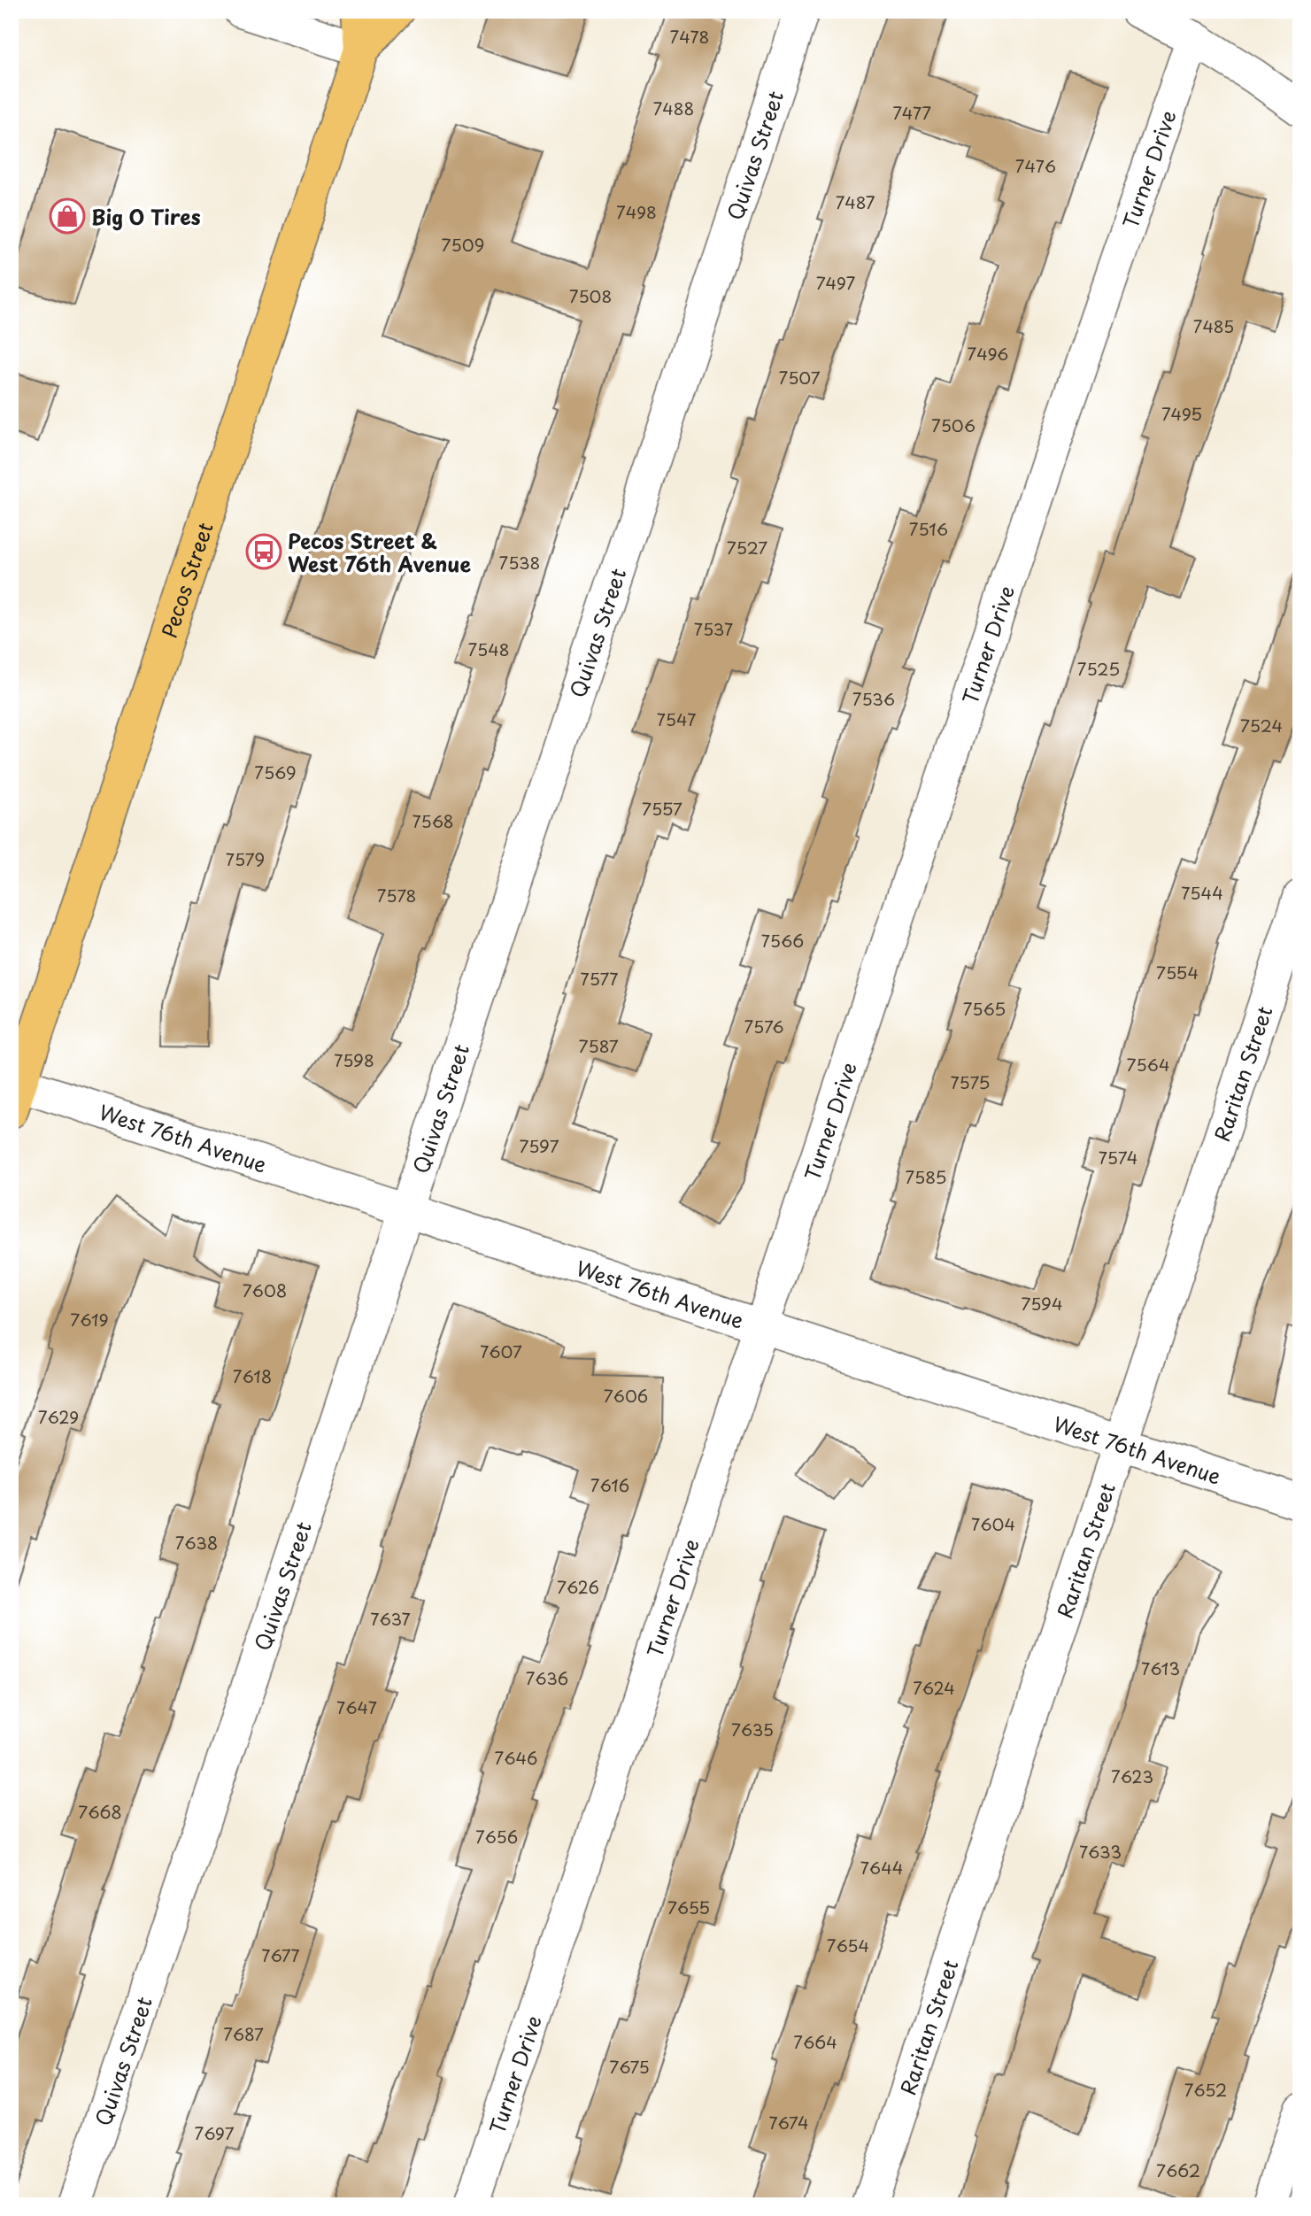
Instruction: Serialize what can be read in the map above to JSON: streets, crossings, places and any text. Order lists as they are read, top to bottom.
{
  "streets": {
    "main road": ["Pecos Street"],
    "street": [
      "Quivas Street",
      "Turner Drive",
      "Raritan Street",
      "West 76th Avenue"
    ]
  },
  "crossings": [
    ["Quivas Street", "West 76th Avenue"],
    ["Turner Drive", "West 76th Avenue"],
    ["Pecos Street", "West 76th Avenue"],
    ["Raritan Street", "West 76th Avenue"]
  ],
  "places": {
    "shop": ["Big O Tires"],
    "bus stop": ["Pecos Street & West 76th Avenue"]
  },
  "house_numbers": [
    "7478",
    "7488",
    "7477",
    "7476",
    "7487",
    "7498",
    "7509",
    "7497",
    "7508",
    "7485",
    "7496",
    "7507",
    "7495",
    "7506",
    "7516",
    "7527",
    "7538",
    "7537",
    "7548",
    "7525",
    "7536",
    "7547",
    "7524",
    "7569",
    "7557",
    "7568",
    "7579",
    "7544",
    "7578",
    "7566",
    "7554",
    "7577",
    "7565",
    "7576",
    "7587",
    "7598",
    "7564",
    "7575",
    "7597",
    "7574",
    "7585",
    "7608",
    "7594",
    "7619",
    "7607",
    "7618",
    "7606",
    "7629",
    "7616",
    "7604",
    "7638",
    "7626",
    "7637",
    "7613",
    "7636",
    "7624",
    "7647",
    "7635",
    "7646",
    "7623",
    "7668",
    "7656",
    "7633",
    "7644",
    "7655",
    "7654",
    "7677",
    "7687",
    "7664",
    "7675",
    "7652",
    "7674",
    "7697",
    "7662"
  ]
}
